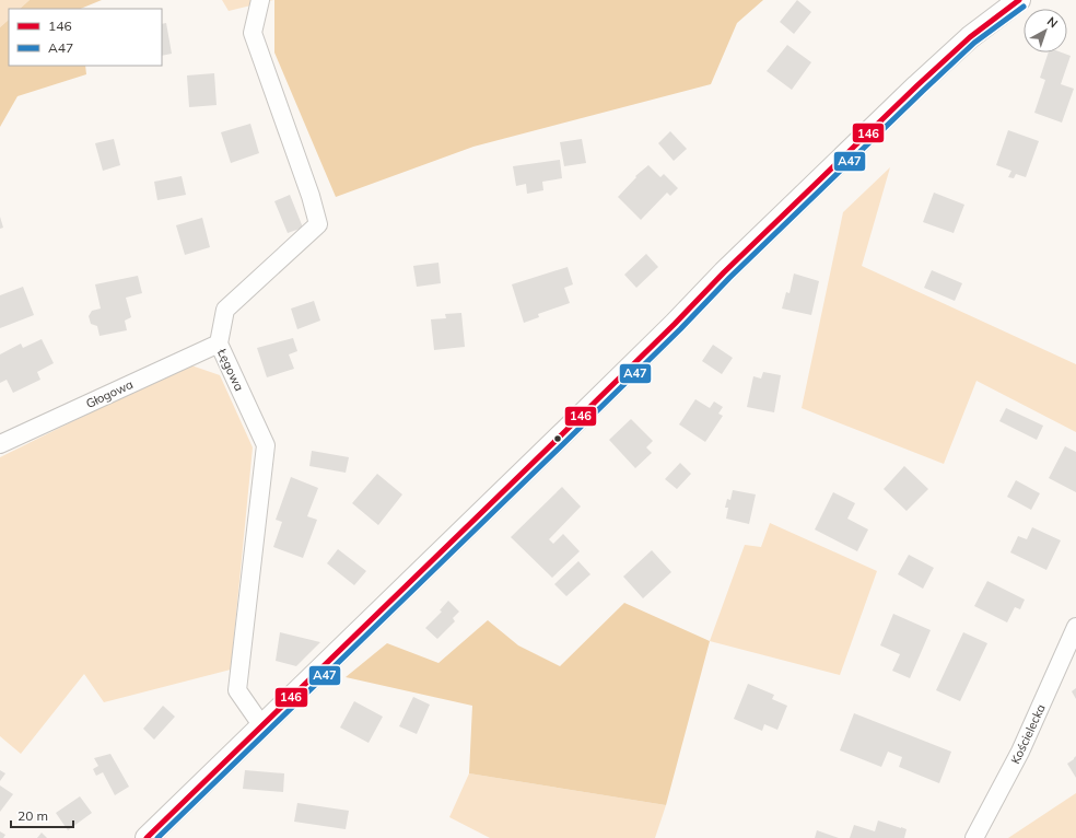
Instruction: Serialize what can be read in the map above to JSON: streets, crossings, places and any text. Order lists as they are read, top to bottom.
{
  "streets": {
    "street": ["Łęgowa", "Głogowa", "Kościelecka"]
  },
  "crossings": [
    ["Łęgowa", "Głogowa"]
  ],
  "lines": ["transit line 146", "transit line A47"],
  "legend": ["146", "A47"],
  "scale_bar": "20 m",
  "north": "top right"
}
